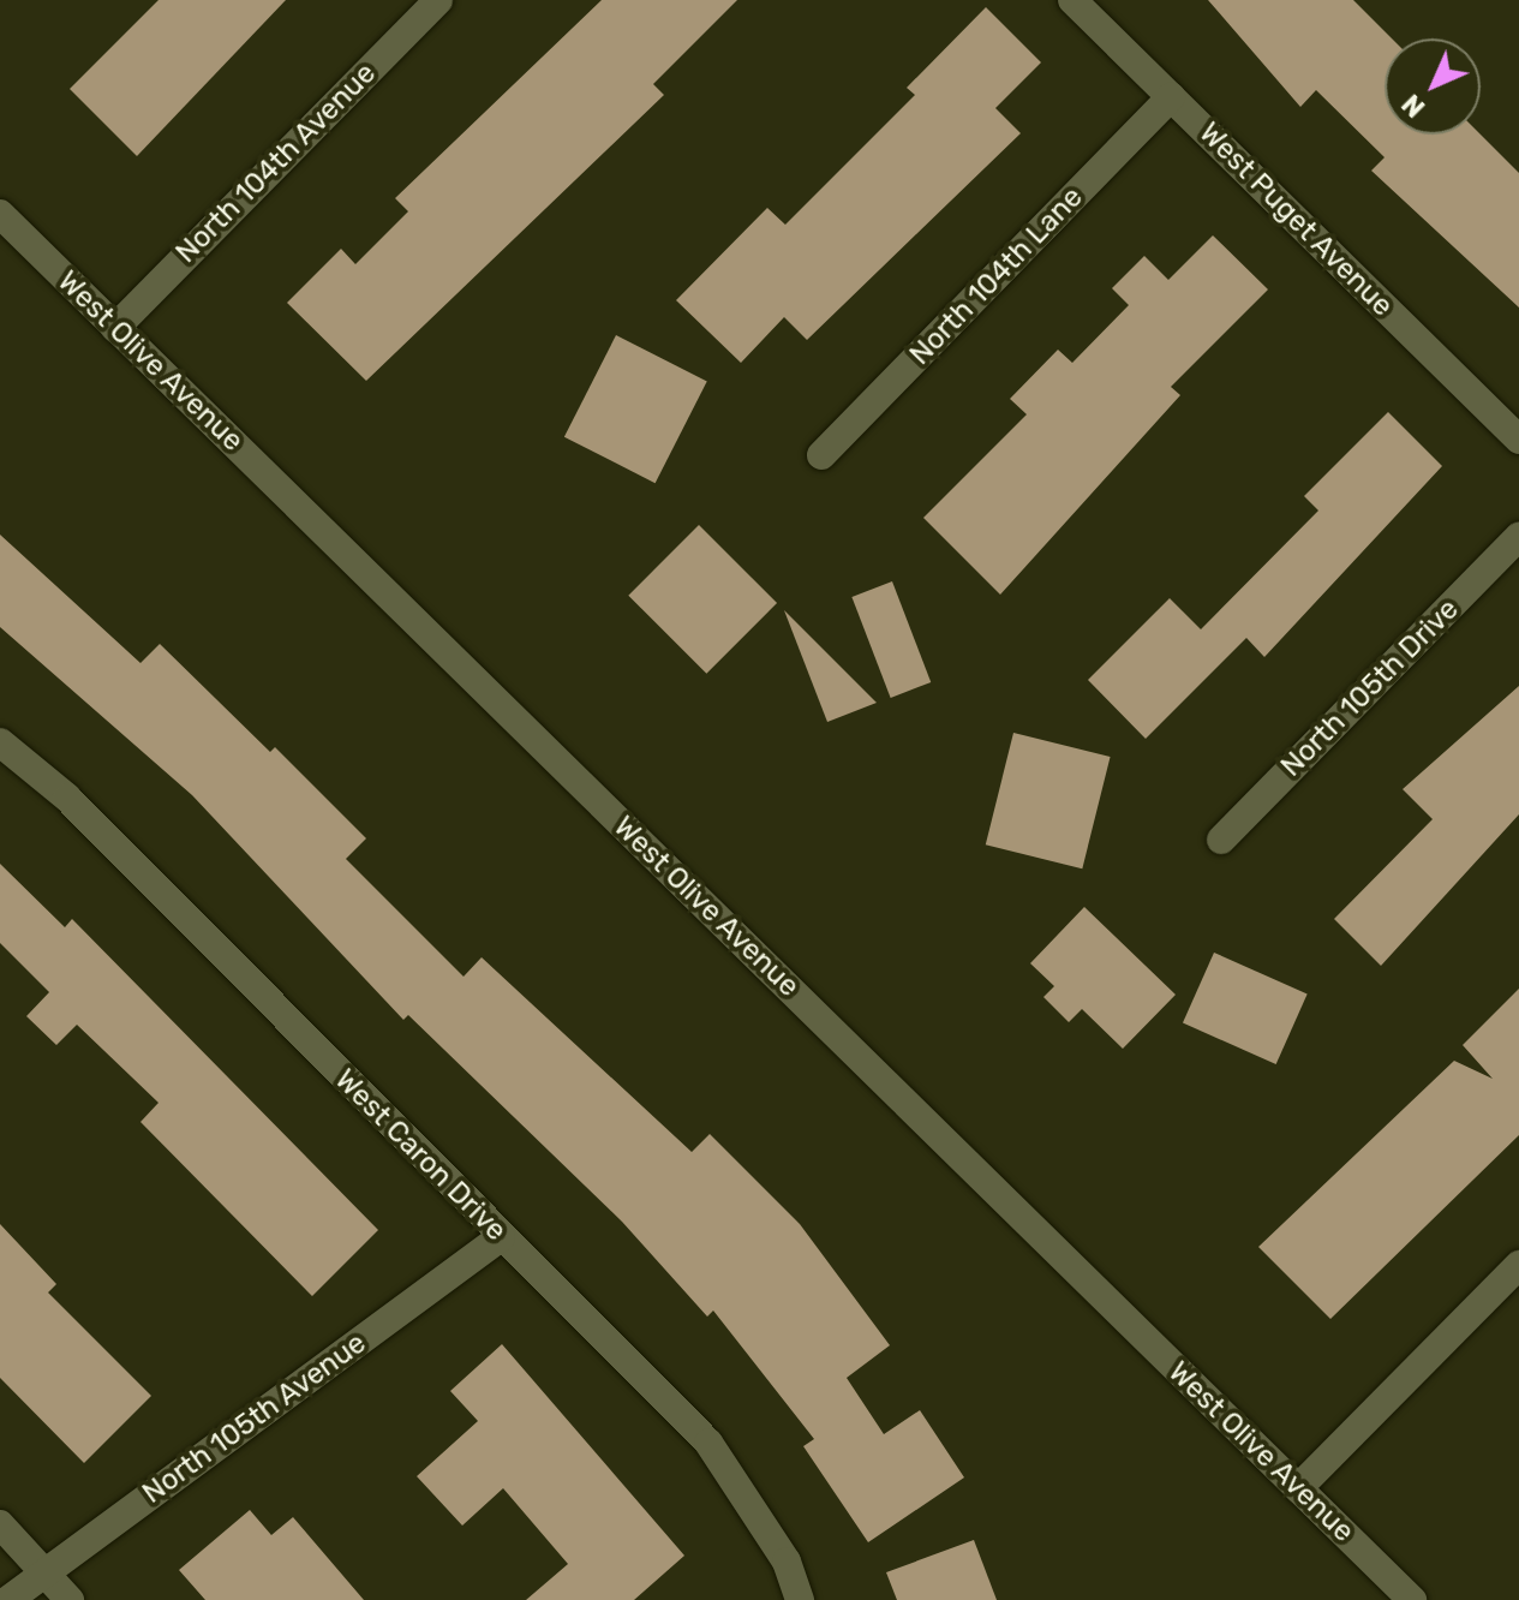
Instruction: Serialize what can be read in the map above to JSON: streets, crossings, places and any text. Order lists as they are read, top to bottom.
{
  "streets": {
    "street": [
      "North 104th Avenue",
      "West Puget Avenue",
      "North 104th Lane",
      "West Olive Avenue",
      "North 105th Drive",
      "West Caron Drive",
      "North 105th Avenue"
    ]
  },
  "crossings": [
    ["North 104th Avenue", "West Olive Avenue"],
    ["West Puget Avenue", "North 104th Lane"],
    ["West Caron Drive", "North 105th Avenue"]
  ],
  "north": "bottom left"
}
